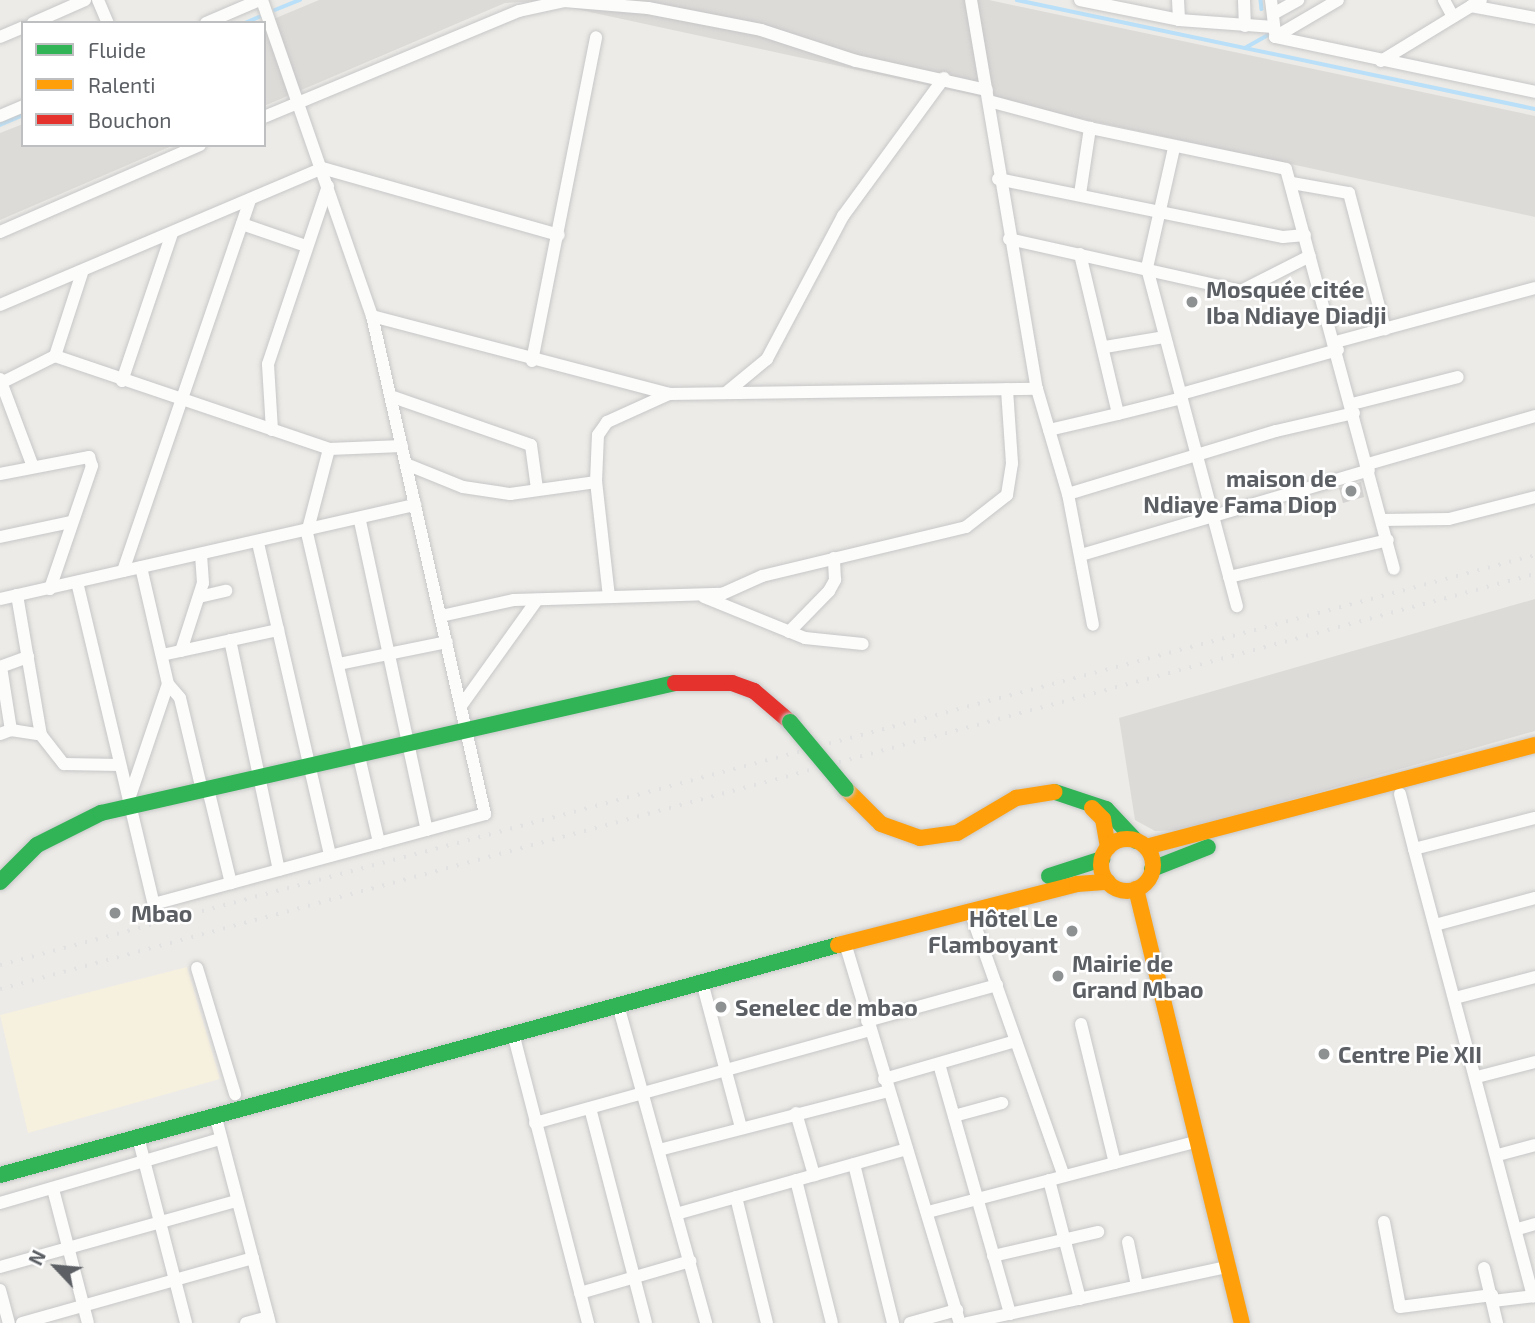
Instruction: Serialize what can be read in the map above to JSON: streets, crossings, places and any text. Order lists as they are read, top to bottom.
{
  "places": [
    "Mosquée citée Iba Ndiaye Diadji",
    "maison de Ndiaye Fama Diop",
    "Mbao",
    "Hôtel Le Flamboyant",
    "Mairie de Grand Mbao",
    "Senelec de mbao",
    "Centre Pie XII"
  ],
  "legend": ["Fluide", "Ralenti", "Bouchon"],
  "north": "top left"
}
